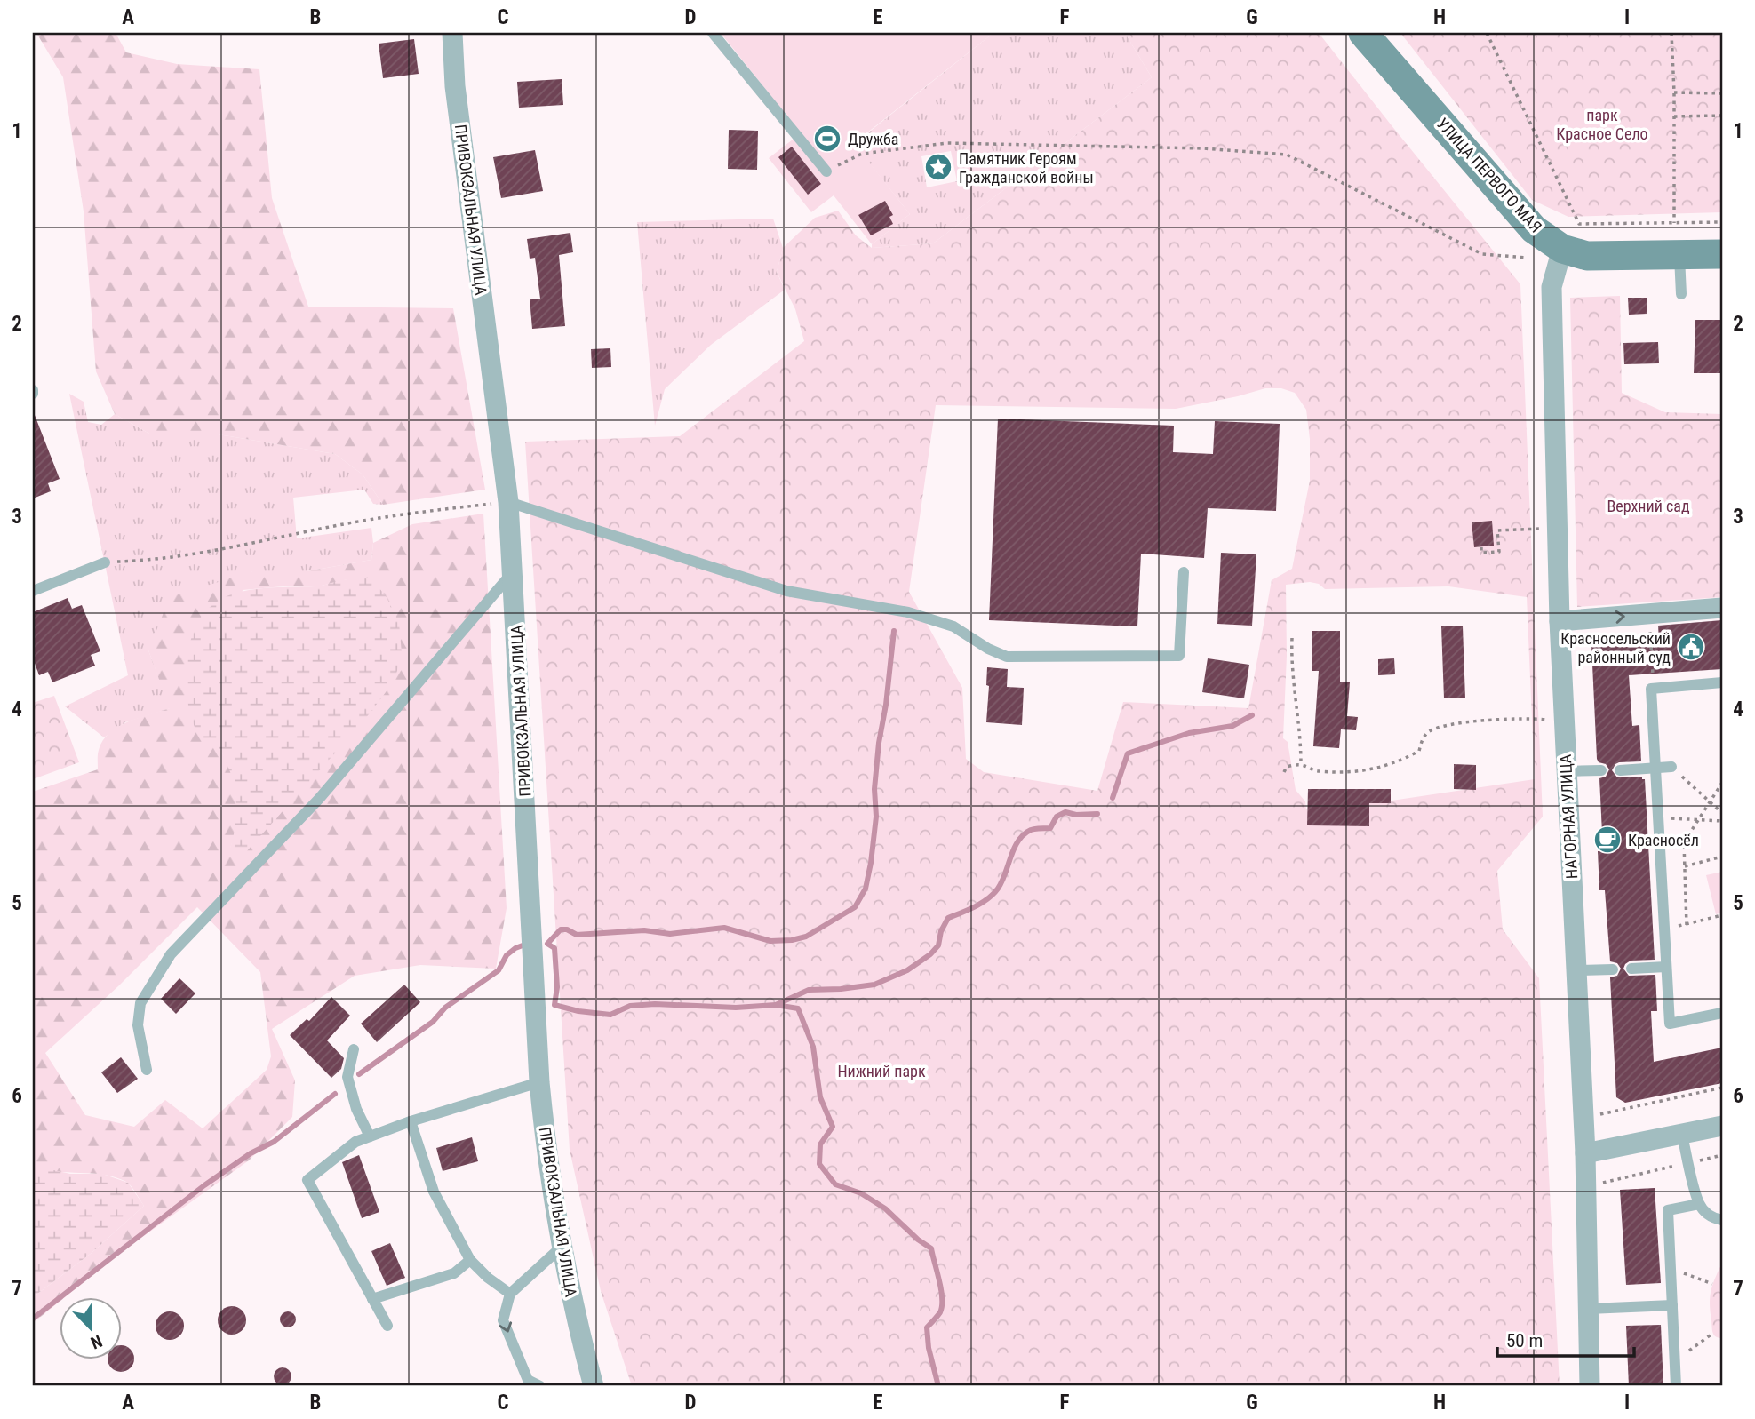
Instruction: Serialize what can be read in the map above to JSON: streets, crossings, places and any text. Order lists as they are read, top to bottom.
{
  "streets": {
    "main road": ["УЛИЦА ПЕРВОГО МАЯ"],
    "street": ["ПРИВОКЗАЛЬНАЯ УЛИЦА", "НАГОРНАЯ УЛИЦА"]
  },
  "crossings": [
    ["УЛИЦА ПЕРВОГО МАЯ", "НАГОРНАЯ УЛИЦА"]
  ],
  "parks": ["парк Красное Село", "Верхний сад", "Нижний парк"],
  "places": {
    "sports": ["Дружба"],
    "place": ["Памятник Героям Гражданской войны"],
    "public building": ["Красносельский районный суд"],
    "cafe": ["Красносёл"]
  },
  "scale_bar": "50 m",
  "north": "bottom right",
  "grid": {
    "columns": [
      "A",
      "B",
      "C",
      "D",
      "E",
      "F",
      "G",
      "H",
      "I"
    ],
    "rows": [
      "1",
      "2",
      "3",
      "4",
      "5",
      "6",
      "7"
    ]
  }
}
